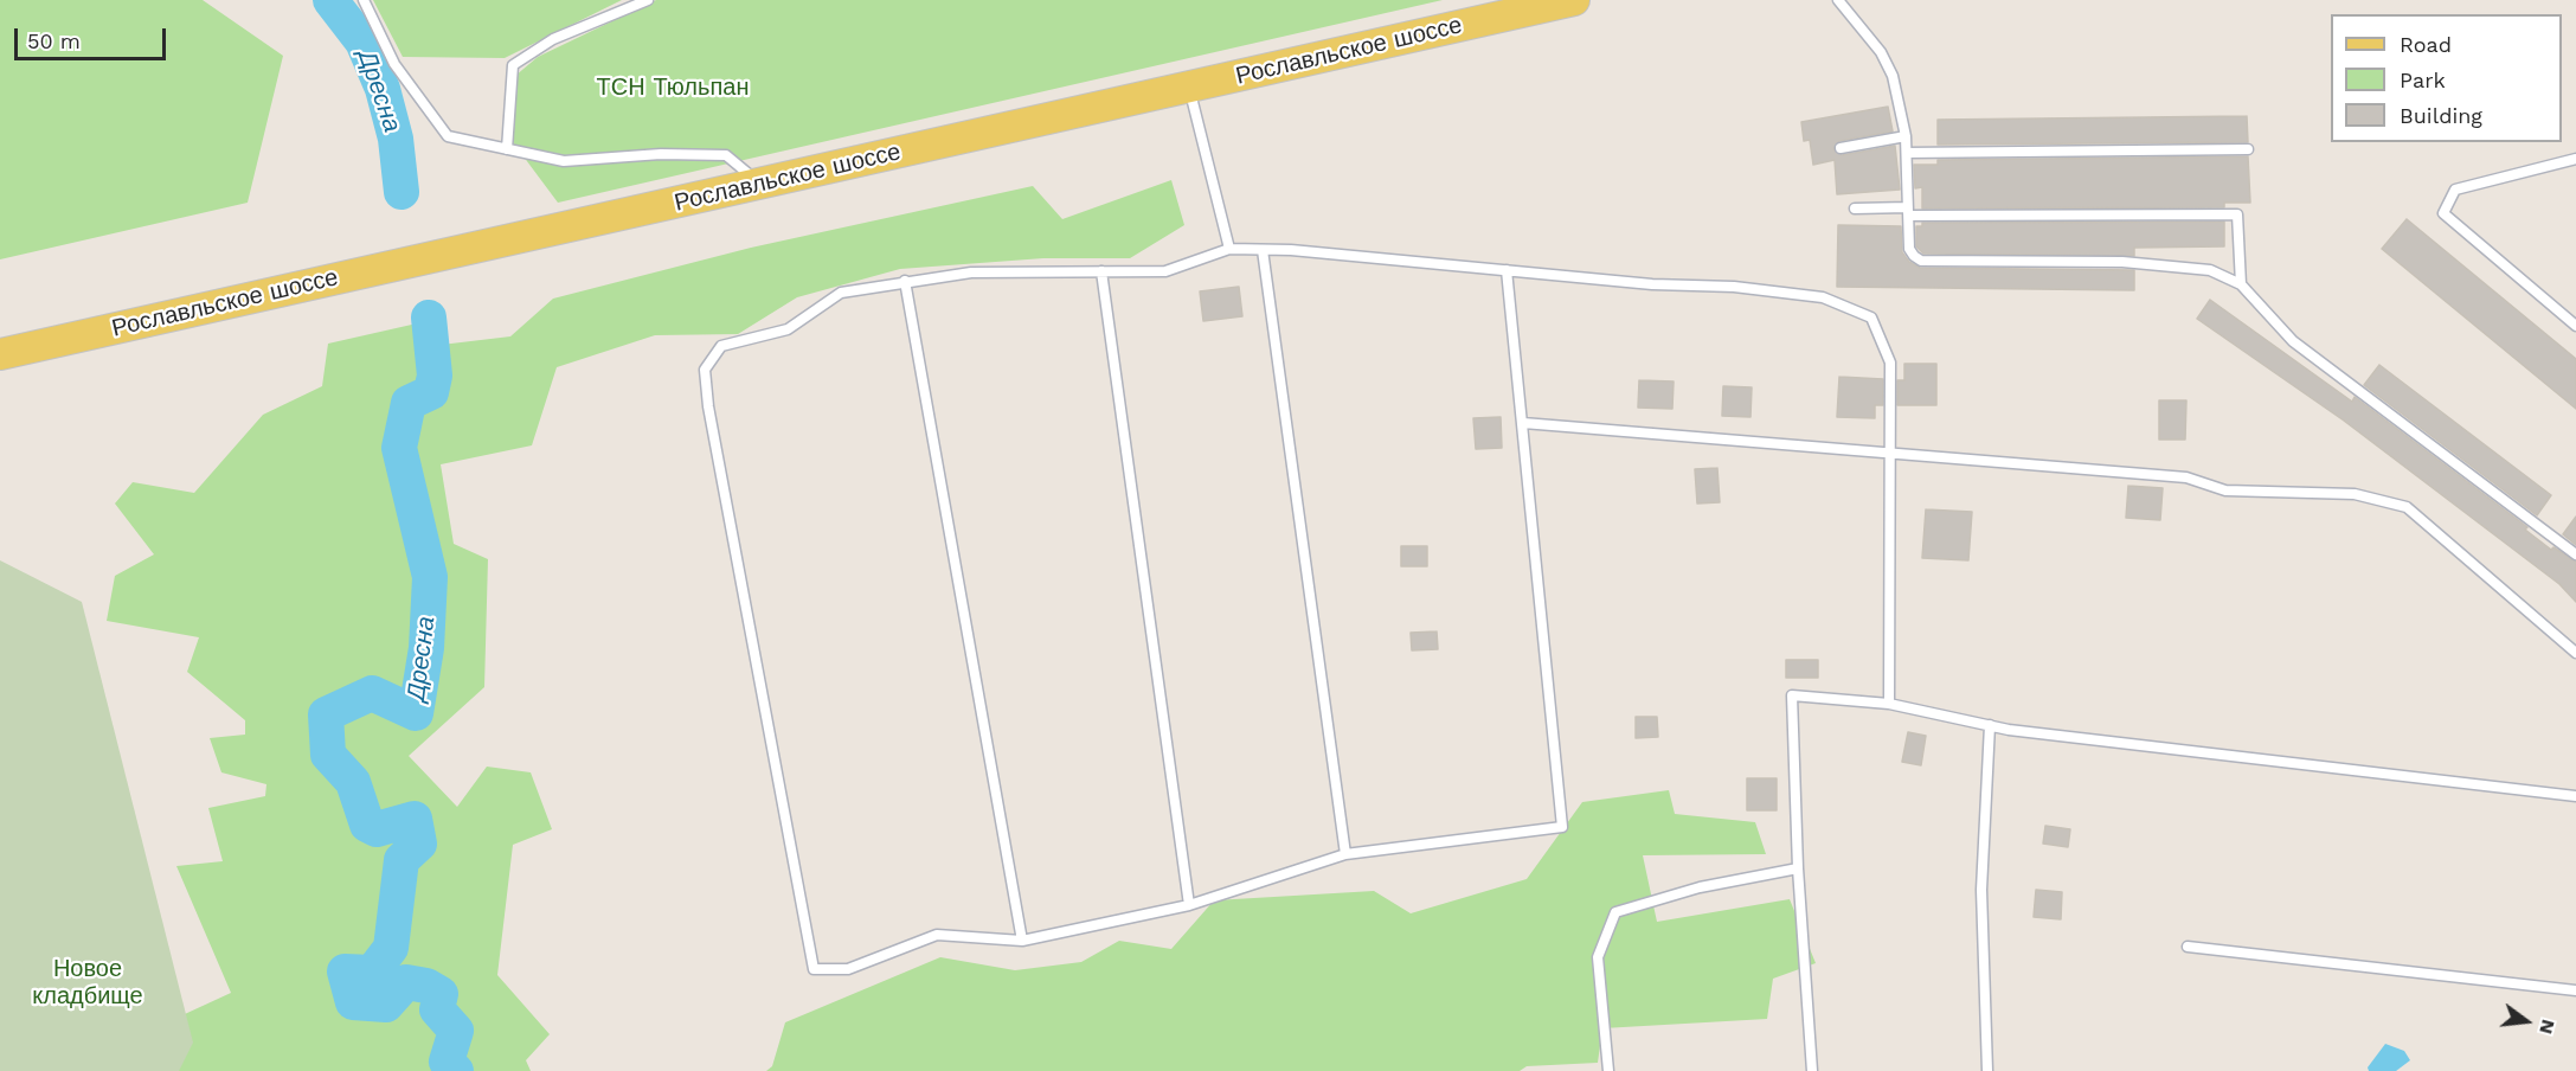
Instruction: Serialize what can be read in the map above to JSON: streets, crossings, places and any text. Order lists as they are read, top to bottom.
{
  "streets": {
    "main road": ["Рославльское шоссе"]
  },
  "water": ["Дресна"],
  "parks": ["ТСН Тюльпан", "Новое кладбище"],
  "legend": ["Road", "Park", "Building"],
  "scale_bar": "50 m",
  "north": "right"
}
